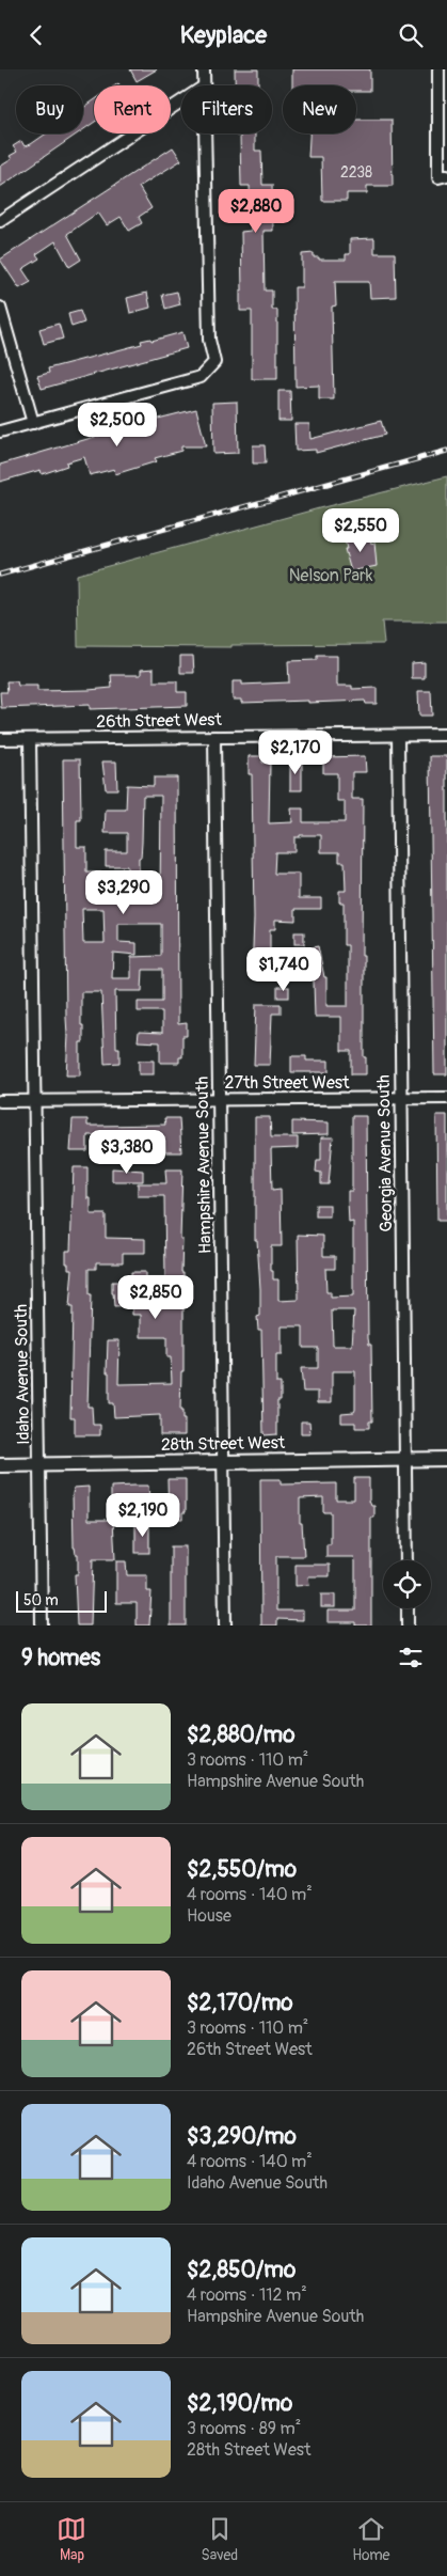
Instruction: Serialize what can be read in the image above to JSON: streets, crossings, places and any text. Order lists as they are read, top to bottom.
{
  "streets": {
    "street": [
      "26th Street West",
      "27th Street West",
      "Georgia Avenue South",
      "Hampshire Avenue South",
      "Idaho Avenue South",
      "28th Street West"
    ]
  },
  "crossings": [
    ["26th Street West", "Georgia Avenue South"],
    ["26th Street West", "Hampshire Avenue South"],
    ["26th Street West", "Idaho Avenue South"],
    ["27th Street West", "Georgia Avenue South"],
    ["27th Street West", "Hampshire Avenue South"],
    ["27th Street West", "Idaho Avenue South"],
    ["Georgia Avenue South", "28th Street West"],
    ["Hampshire Avenue South", "28th Street West"],
    ["Idaho Avenue South", "28th Street West"]
  ],
  "parks": ["Nelson Park"],
  "house_numbers": ["2238"],
  "scale_bar": "50 m",
  "page": {
    "header": "Keyplace",
    "chip": [
      "Buy",
      "Rent",
      "Filters",
      "New"
    ],
    "price": [
      "$2,880",
      "$2,500",
      "$2,550",
      "$2,170",
      "$3,290",
      "$1,740",
      "$3,380",
      "$2,850",
      "$2,190"
    ],
    "scale": "50 m",
    "heading": "9 homes",
    "list": [
      {
        "name": "$2,880/mo",
        "note": "3 rooms · 110 m² · Hampshire Avenue South"
      },
      {
        "name": "$2,550/mo",
        "note": "4 rooms · 140 m² · House"
      },
      {
        "name": "$2,170/mo",
        "note": "3 rooms · 110 m² · 26th Street West"
      },
      {
        "name": "$3,290/mo",
        "note": "4 rooms · 140 m² · Idaho Avenue South"
      },
      {
        "name": "$2,850/mo",
        "note": "4 rooms · 112 m² · Hampshire Avenue South"
      },
      {
        "name": "$2,190/mo",
        "note": "3 rooms · 89 m² · 28th Street West"
      }
    ],
    "tabs": ["Map", "Saved", "Home"]
  }
}
